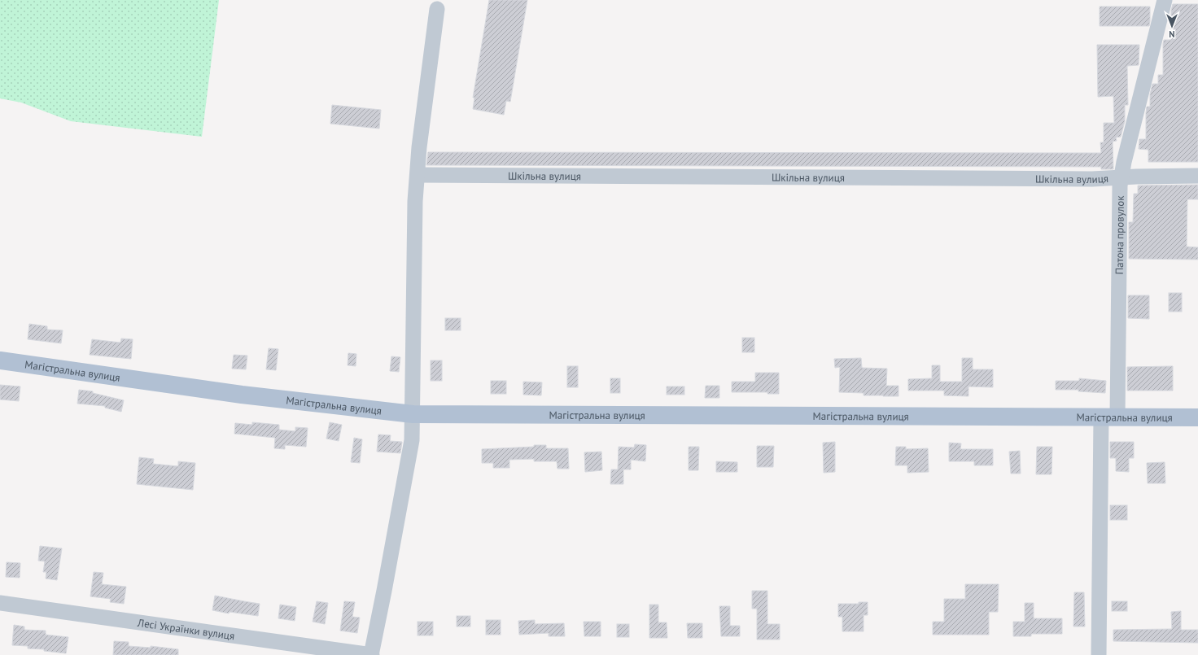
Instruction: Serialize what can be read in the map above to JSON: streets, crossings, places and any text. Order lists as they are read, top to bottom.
{
  "streets": {
    "main road": ["Магістральна вулиця"],
    "street": ["Шкільна вулиця", "Патона провулок", "Лесі Українки вулиця"]
  },
  "crossings": [
    ["Шкільна вулиця", "Патона провулок"],
    ["Патона провулок", "Магістральна вулиця"]
  ],
  "north": "bottom"
}
